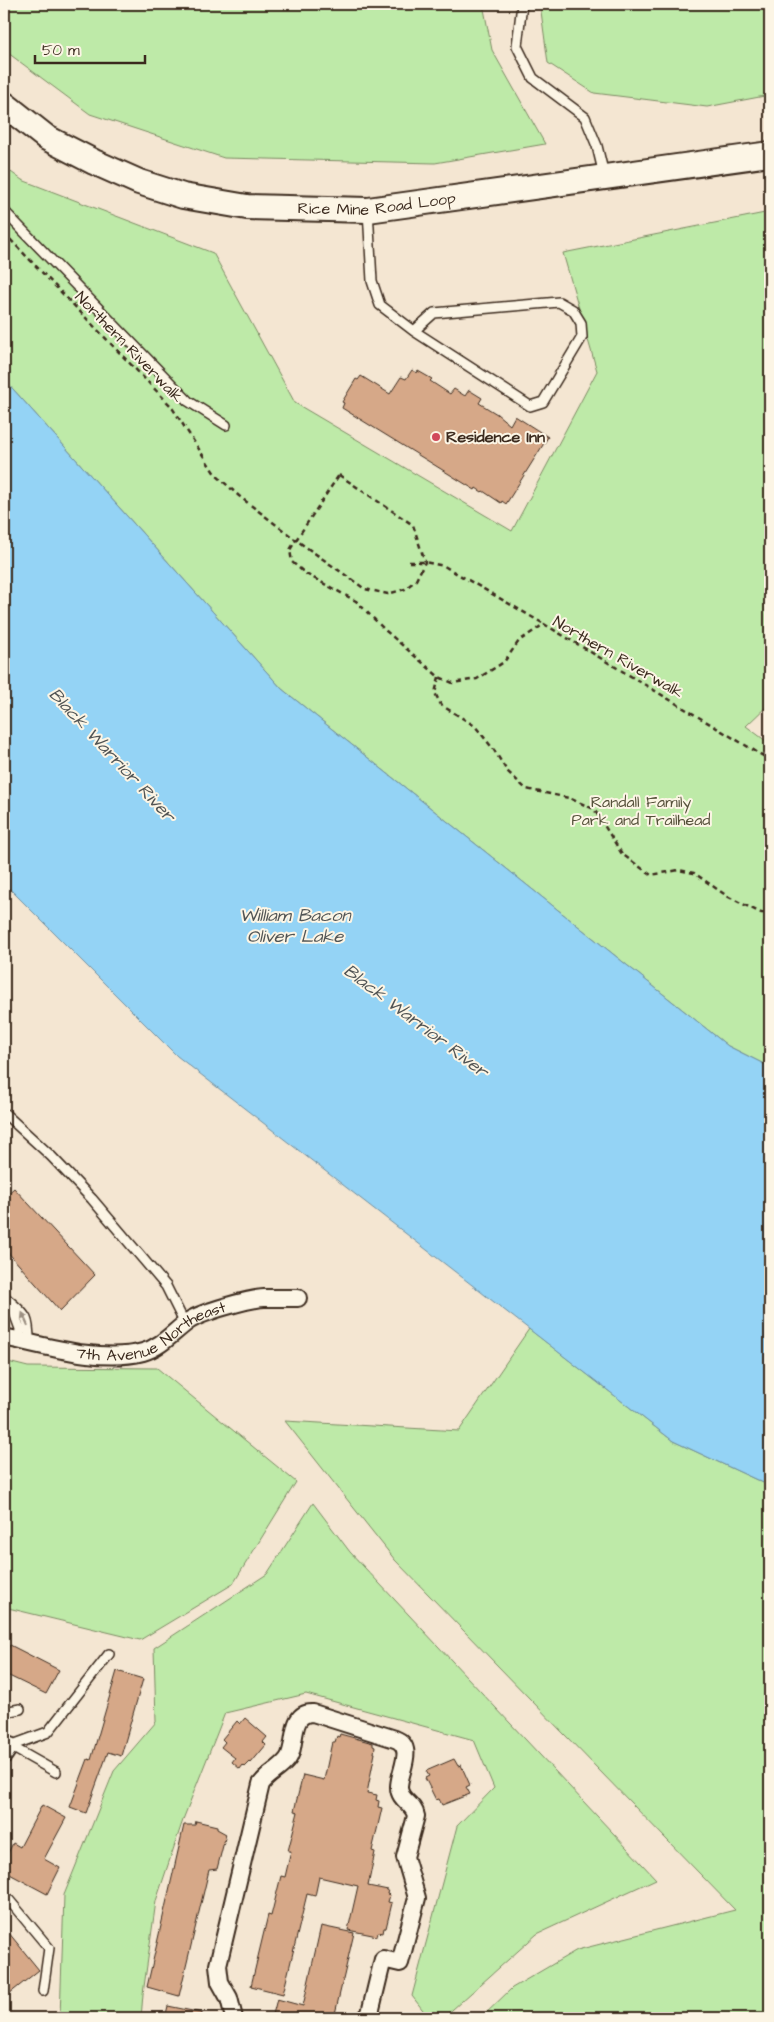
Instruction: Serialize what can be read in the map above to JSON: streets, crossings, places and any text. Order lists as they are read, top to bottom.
{
  "streets": {
    "main road": ["Rice Mine Road Loop"],
    "street": ["7th Avenue Northeast"],
    "path": ["Northern Riverwalk"]
  },
  "water": ["Black Warrior River", "William Bacon Oliver Lake"],
  "parks": ["Randall Family Park and Trailhead"],
  "places": ["Residence Inn"],
  "scale_bar": "50 m"
}
